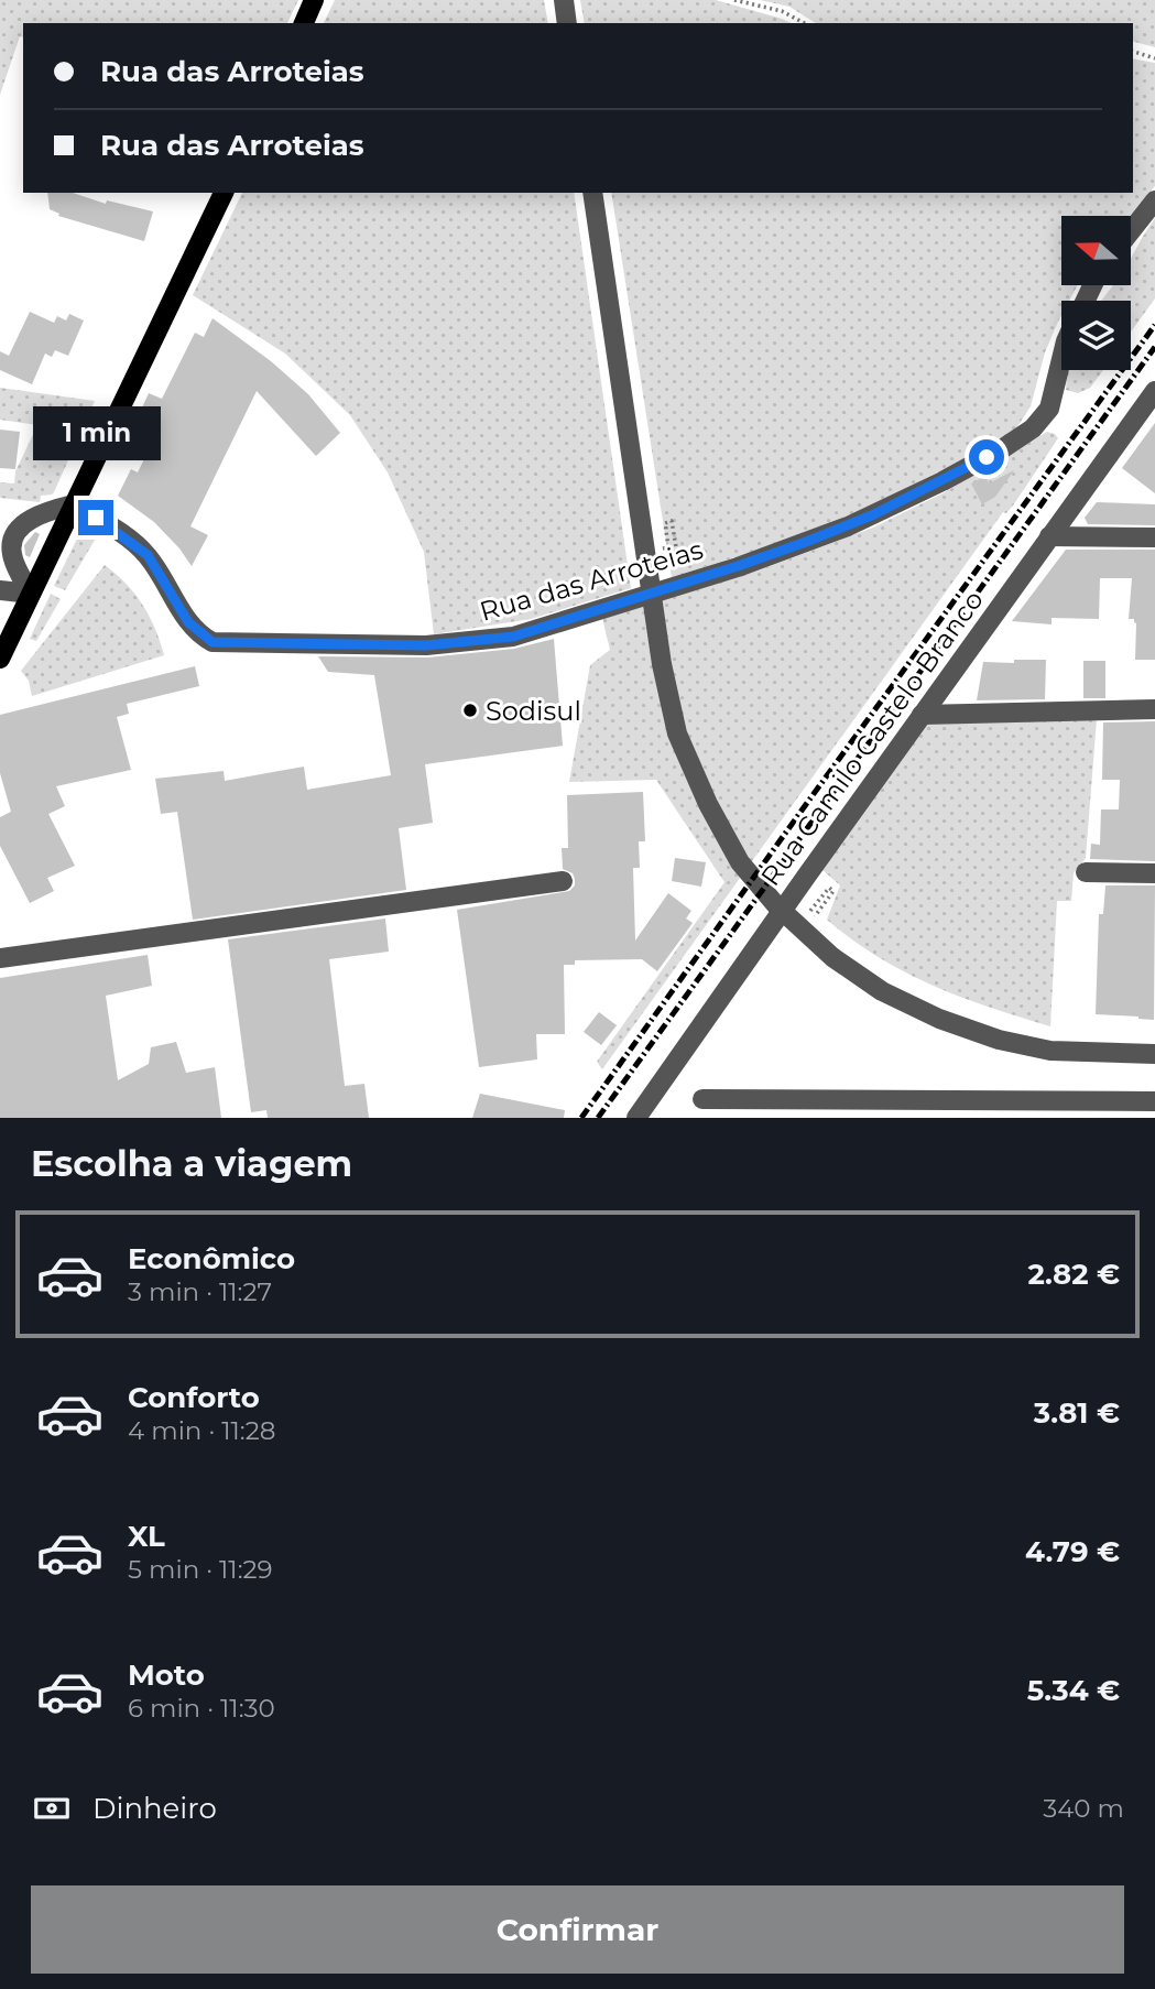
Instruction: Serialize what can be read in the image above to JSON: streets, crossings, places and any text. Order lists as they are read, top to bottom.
{
  "streets": {
    "street": ["Rua das Arroteias", "Rua Camilo Castelo Branco"]
  },
  "places": ["Sodisul"],
  "north": "left",
  "page": {
    "banner": ["Rua das Arroteias", "Rua das Arroteias"],
    "bubble": "1 min",
    "heading": "Escolha a viagem",
    "list": [
      {
        "name": "Econômico",
        "note": "3 min · 11:27",
        "value": "2.82 €"
      },
      {
        "name": "Conforto",
        "note": "4 min · 11:28",
        "value": "3.81 €"
      },
      {
        "name": "XL",
        "note": "5 min · 11:29",
        "value": "4.79 €"
      },
      {
        "name": "Moto",
        "note": "6 min · 11:30",
        "value": "5.34 €"
      }
    ],
    "pay": ["Dinheiro", "340 m"],
    "buttons": "Confirmar"
  }
}
